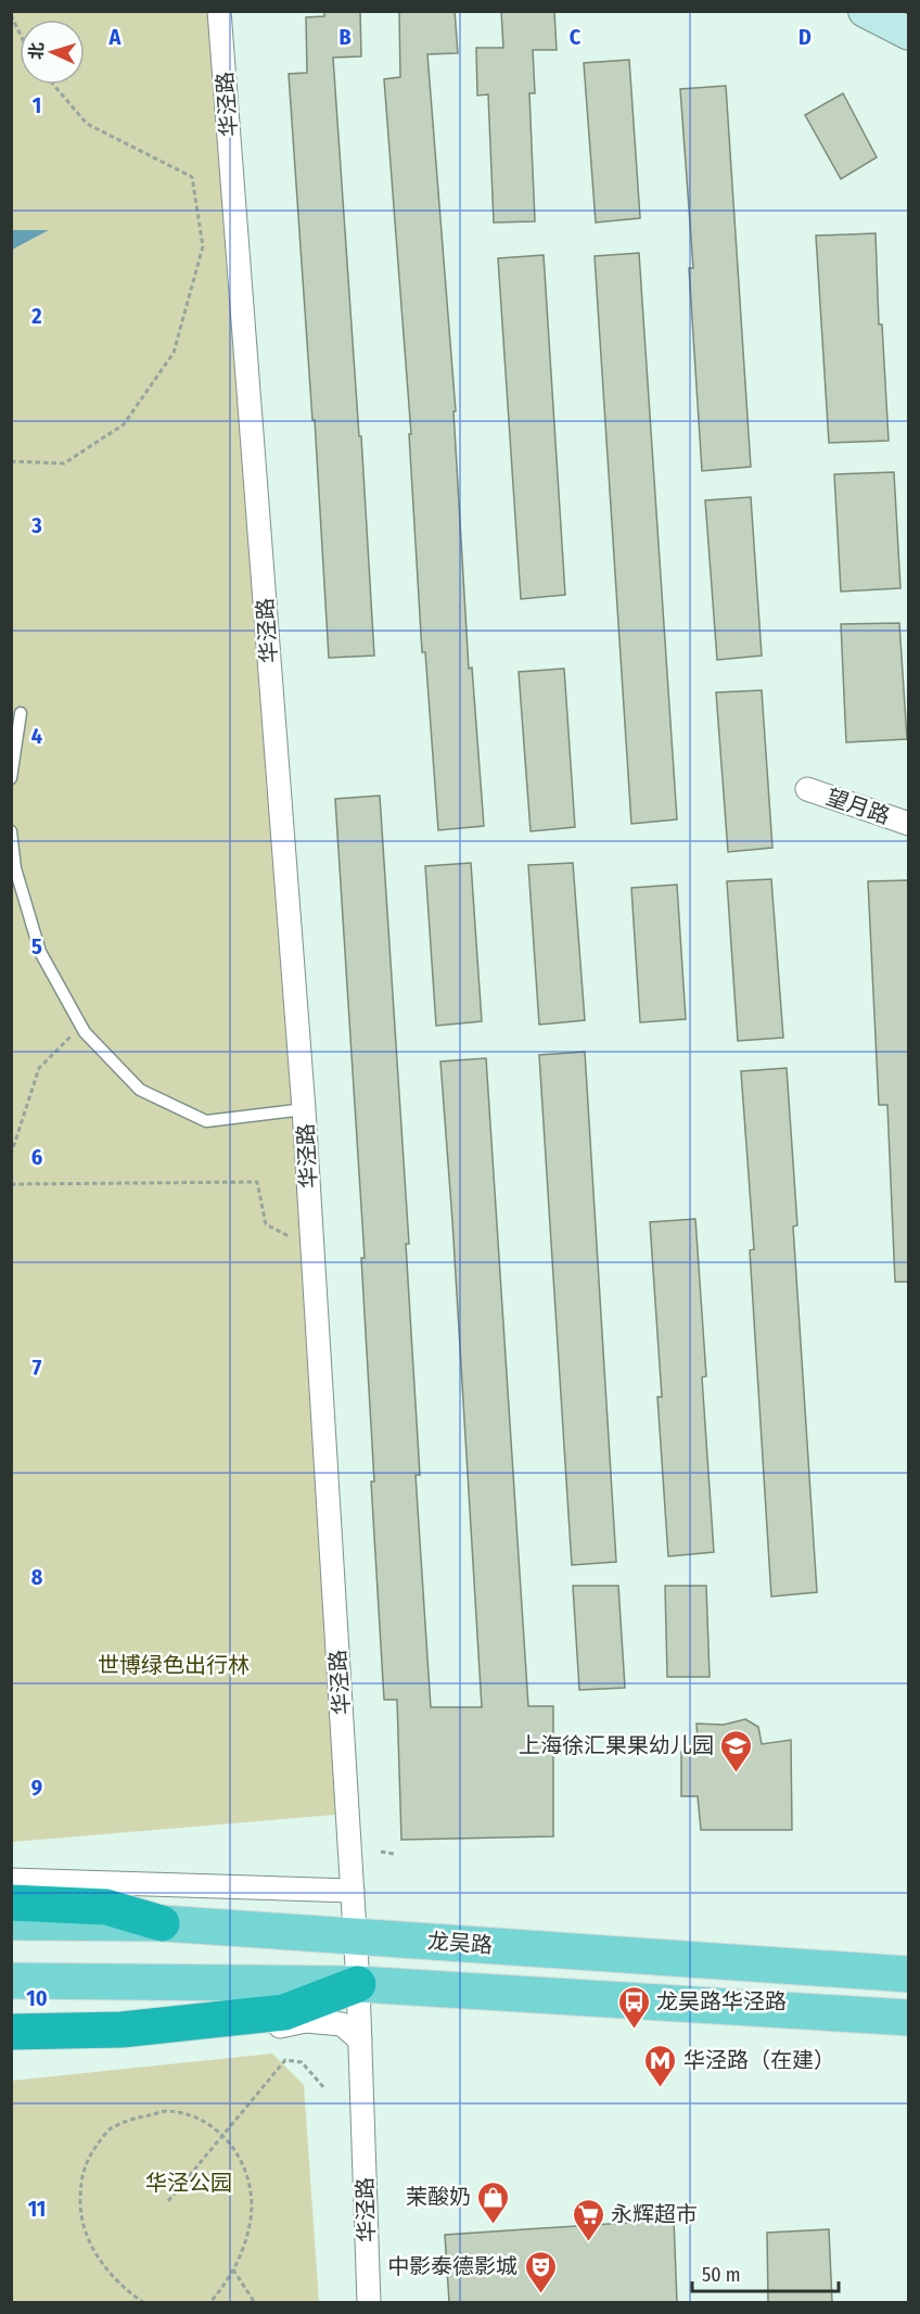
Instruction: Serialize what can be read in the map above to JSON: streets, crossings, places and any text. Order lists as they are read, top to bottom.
{
  "streets": {
    "main road": ["龙吴路"],
    "street": ["华泾路", "望月路"]
  },
  "crossings": [
    ["华泾路", "龙吴路"]
  ],
  "parks": ["世博绿色出行林", "华泾公园"],
  "places": {
    "school or university": ["上海徐汇果果幼儿园"],
    "bus stop": ["龙吴路华泾路"],
    "metro station": ["华泾路（在建）"],
    "shop": ["茉酸奶"],
    "supermarket": ["永辉超市"],
    "theatre": ["中影泰德影城"]
  },
  "scale_bar": "50 m",
  "north": "left",
  "grid": {
    "columns": [
      "A",
      "B",
      "C",
      "D"
    ],
    "rows": [
      "1",
      "2",
      "3",
      "4",
      "5",
      "6",
      "7",
      "8",
      "9",
      "10",
      "11"
    ]
  }
}
